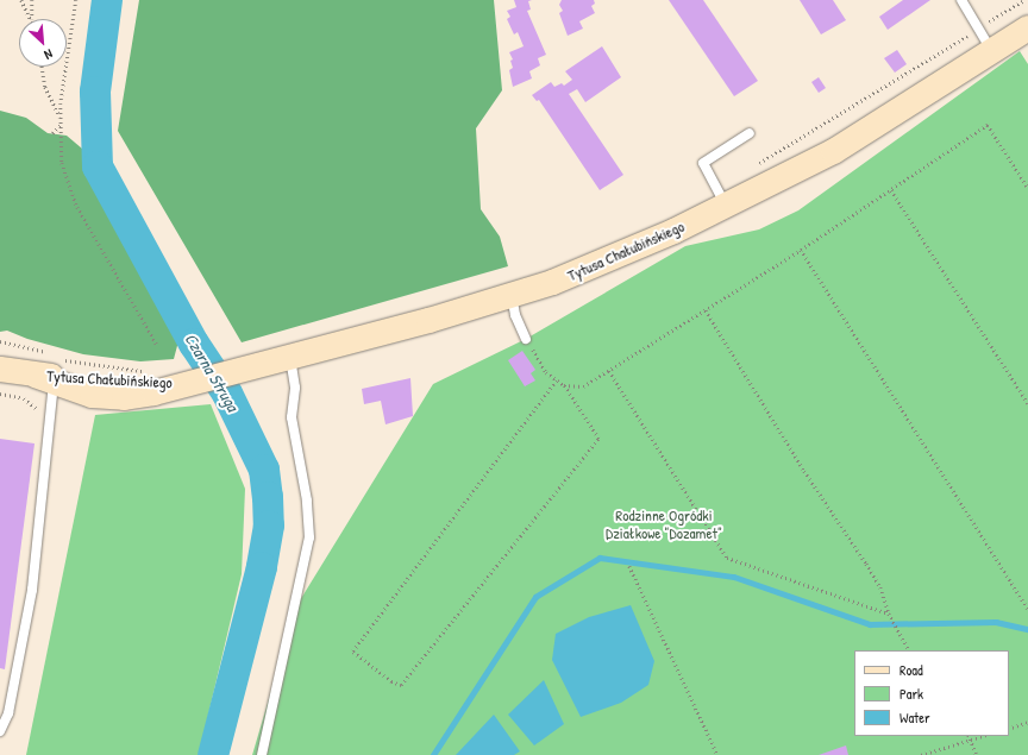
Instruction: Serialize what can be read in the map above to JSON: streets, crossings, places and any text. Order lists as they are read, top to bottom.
{
  "streets": {
    "street": ["Tytusa Chałubińskiego"]
  },
  "water": ["Czarna Struga"],
  "parks": ["Rodzinne Ogródki Działkowe \"Dozamet\""],
  "legend": ["Road", "Park", "Water"],
  "north": "bottom right"
}
